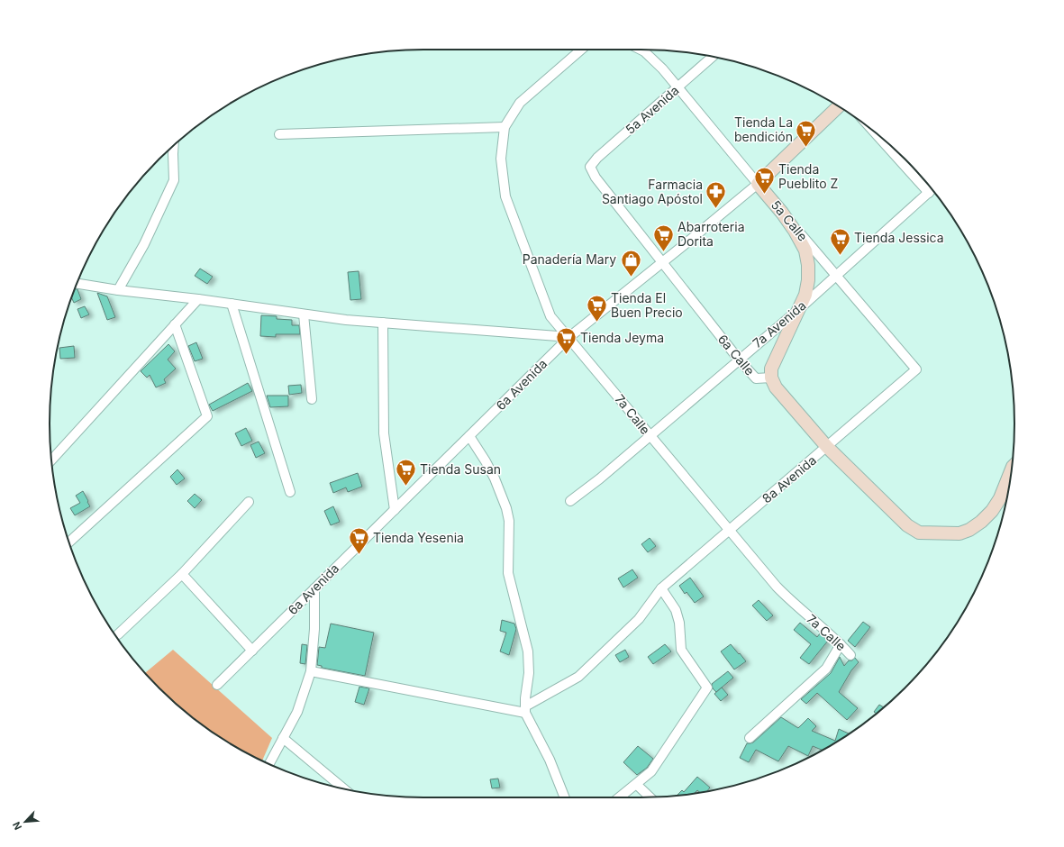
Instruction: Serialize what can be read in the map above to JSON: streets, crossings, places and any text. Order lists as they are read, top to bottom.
{
  "streets": {
    "street": [
      "5a Avenida",
      "5a Calle",
      "7a Avenida",
      "6a Calle",
      "6a Avenida",
      "7a Calle",
      "8a Avenida"
    ]
  },
  "crossings": [
    ["5a Avenida", "5a Calle"],
    ["5a Avenida", "6a Calle"],
    ["5a Calle", "7a Avenida"],
    ["5a Calle", "6a Avenida"],
    ["5a Calle", "8a Avenida"],
    ["7a Avenida", "6a Calle"],
    ["7a Avenida", "7a Calle"],
    ["6a Calle", "6a Avenida"],
    ["6a Calle", "8a Avenida"],
    ["6a Avenida", "7a Calle"],
    ["7a Calle", "8a Avenida"]
  ],
  "places": {
    "supermarket": [
      "Tienda La bendición",
      "Tienda Pueblito Z",
      "Abarroteria Dorita",
      "Tienda Jessica",
      "Tienda El Buen Precio",
      "Tienda Jeyma",
      "Tienda Susan",
      "Tienda Yesenia"
    ],
    "pharmacy": ["Farmacia Santiago Apóstol"],
    "shop": ["Panadería Mary"]
  },
  "north": "bottom left"
}
